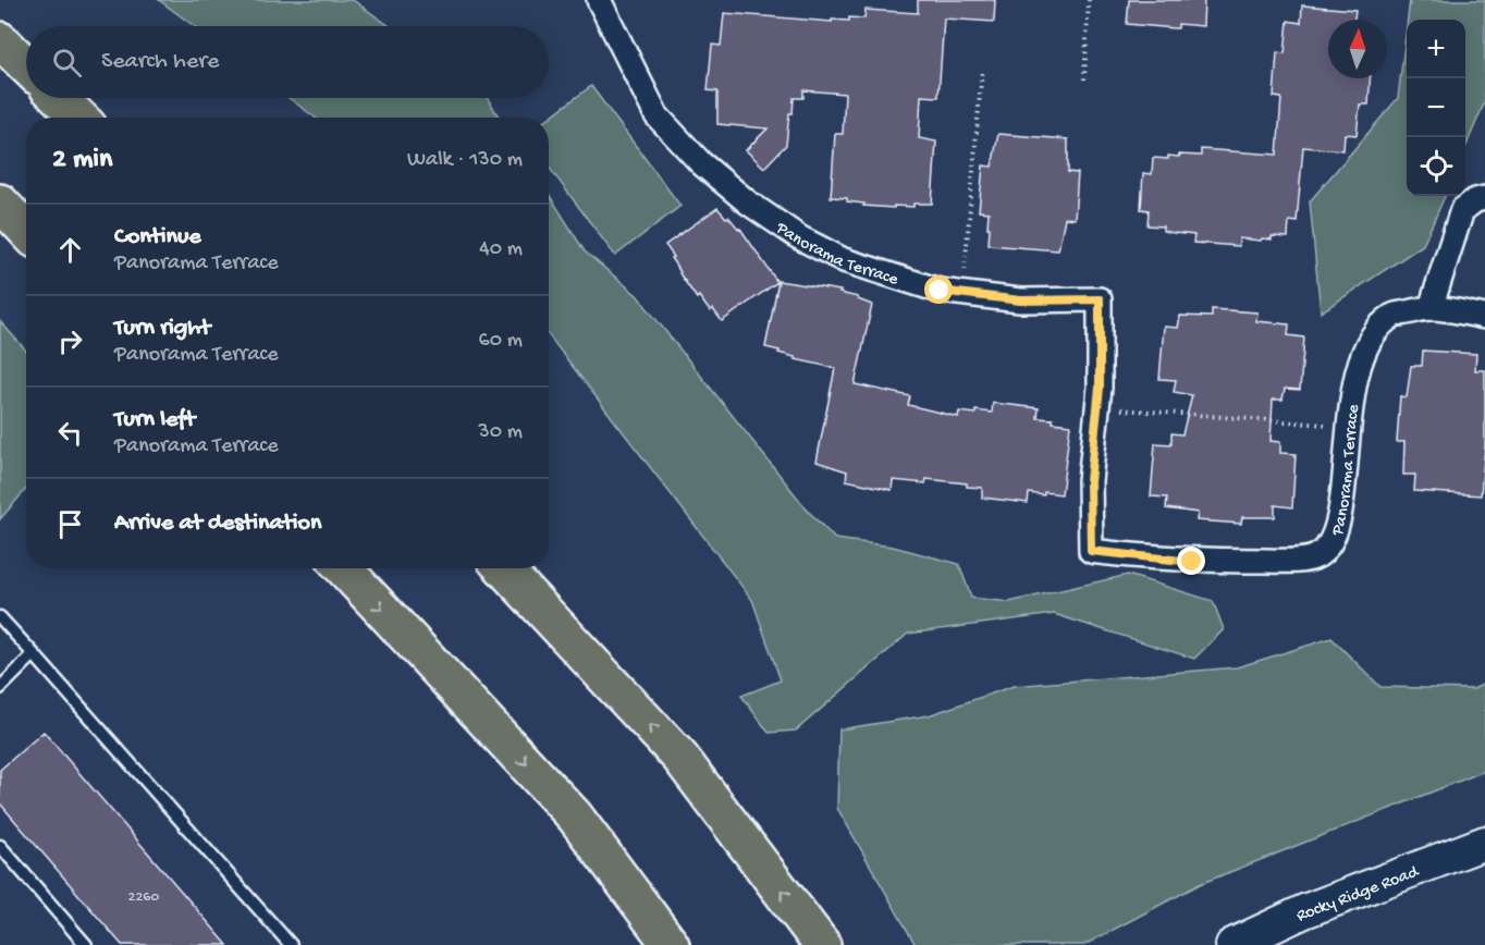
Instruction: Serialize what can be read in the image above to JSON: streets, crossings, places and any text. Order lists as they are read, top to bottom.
{
  "streets": {
    "main road": ["Rocky Ridge Road"],
    "street": ["Panorama Terrace"]
  },
  "house_numbers": ["2260"],
  "north": "top",
  "page": {
    "map_buttons": ["+", "−"],
    "search": "Search here",
    "heading": ["2 min", "Walk · 130 m"],
    "list": [
      ["Continue", "Panorama Terrace", "40 m"],
      ["Turn right", "Panorama Terrace", "60 m"],
      ["Turn left", "Panorama Terrace", "30 m"],
      "Arrive at destination"
    ]
  }
}
